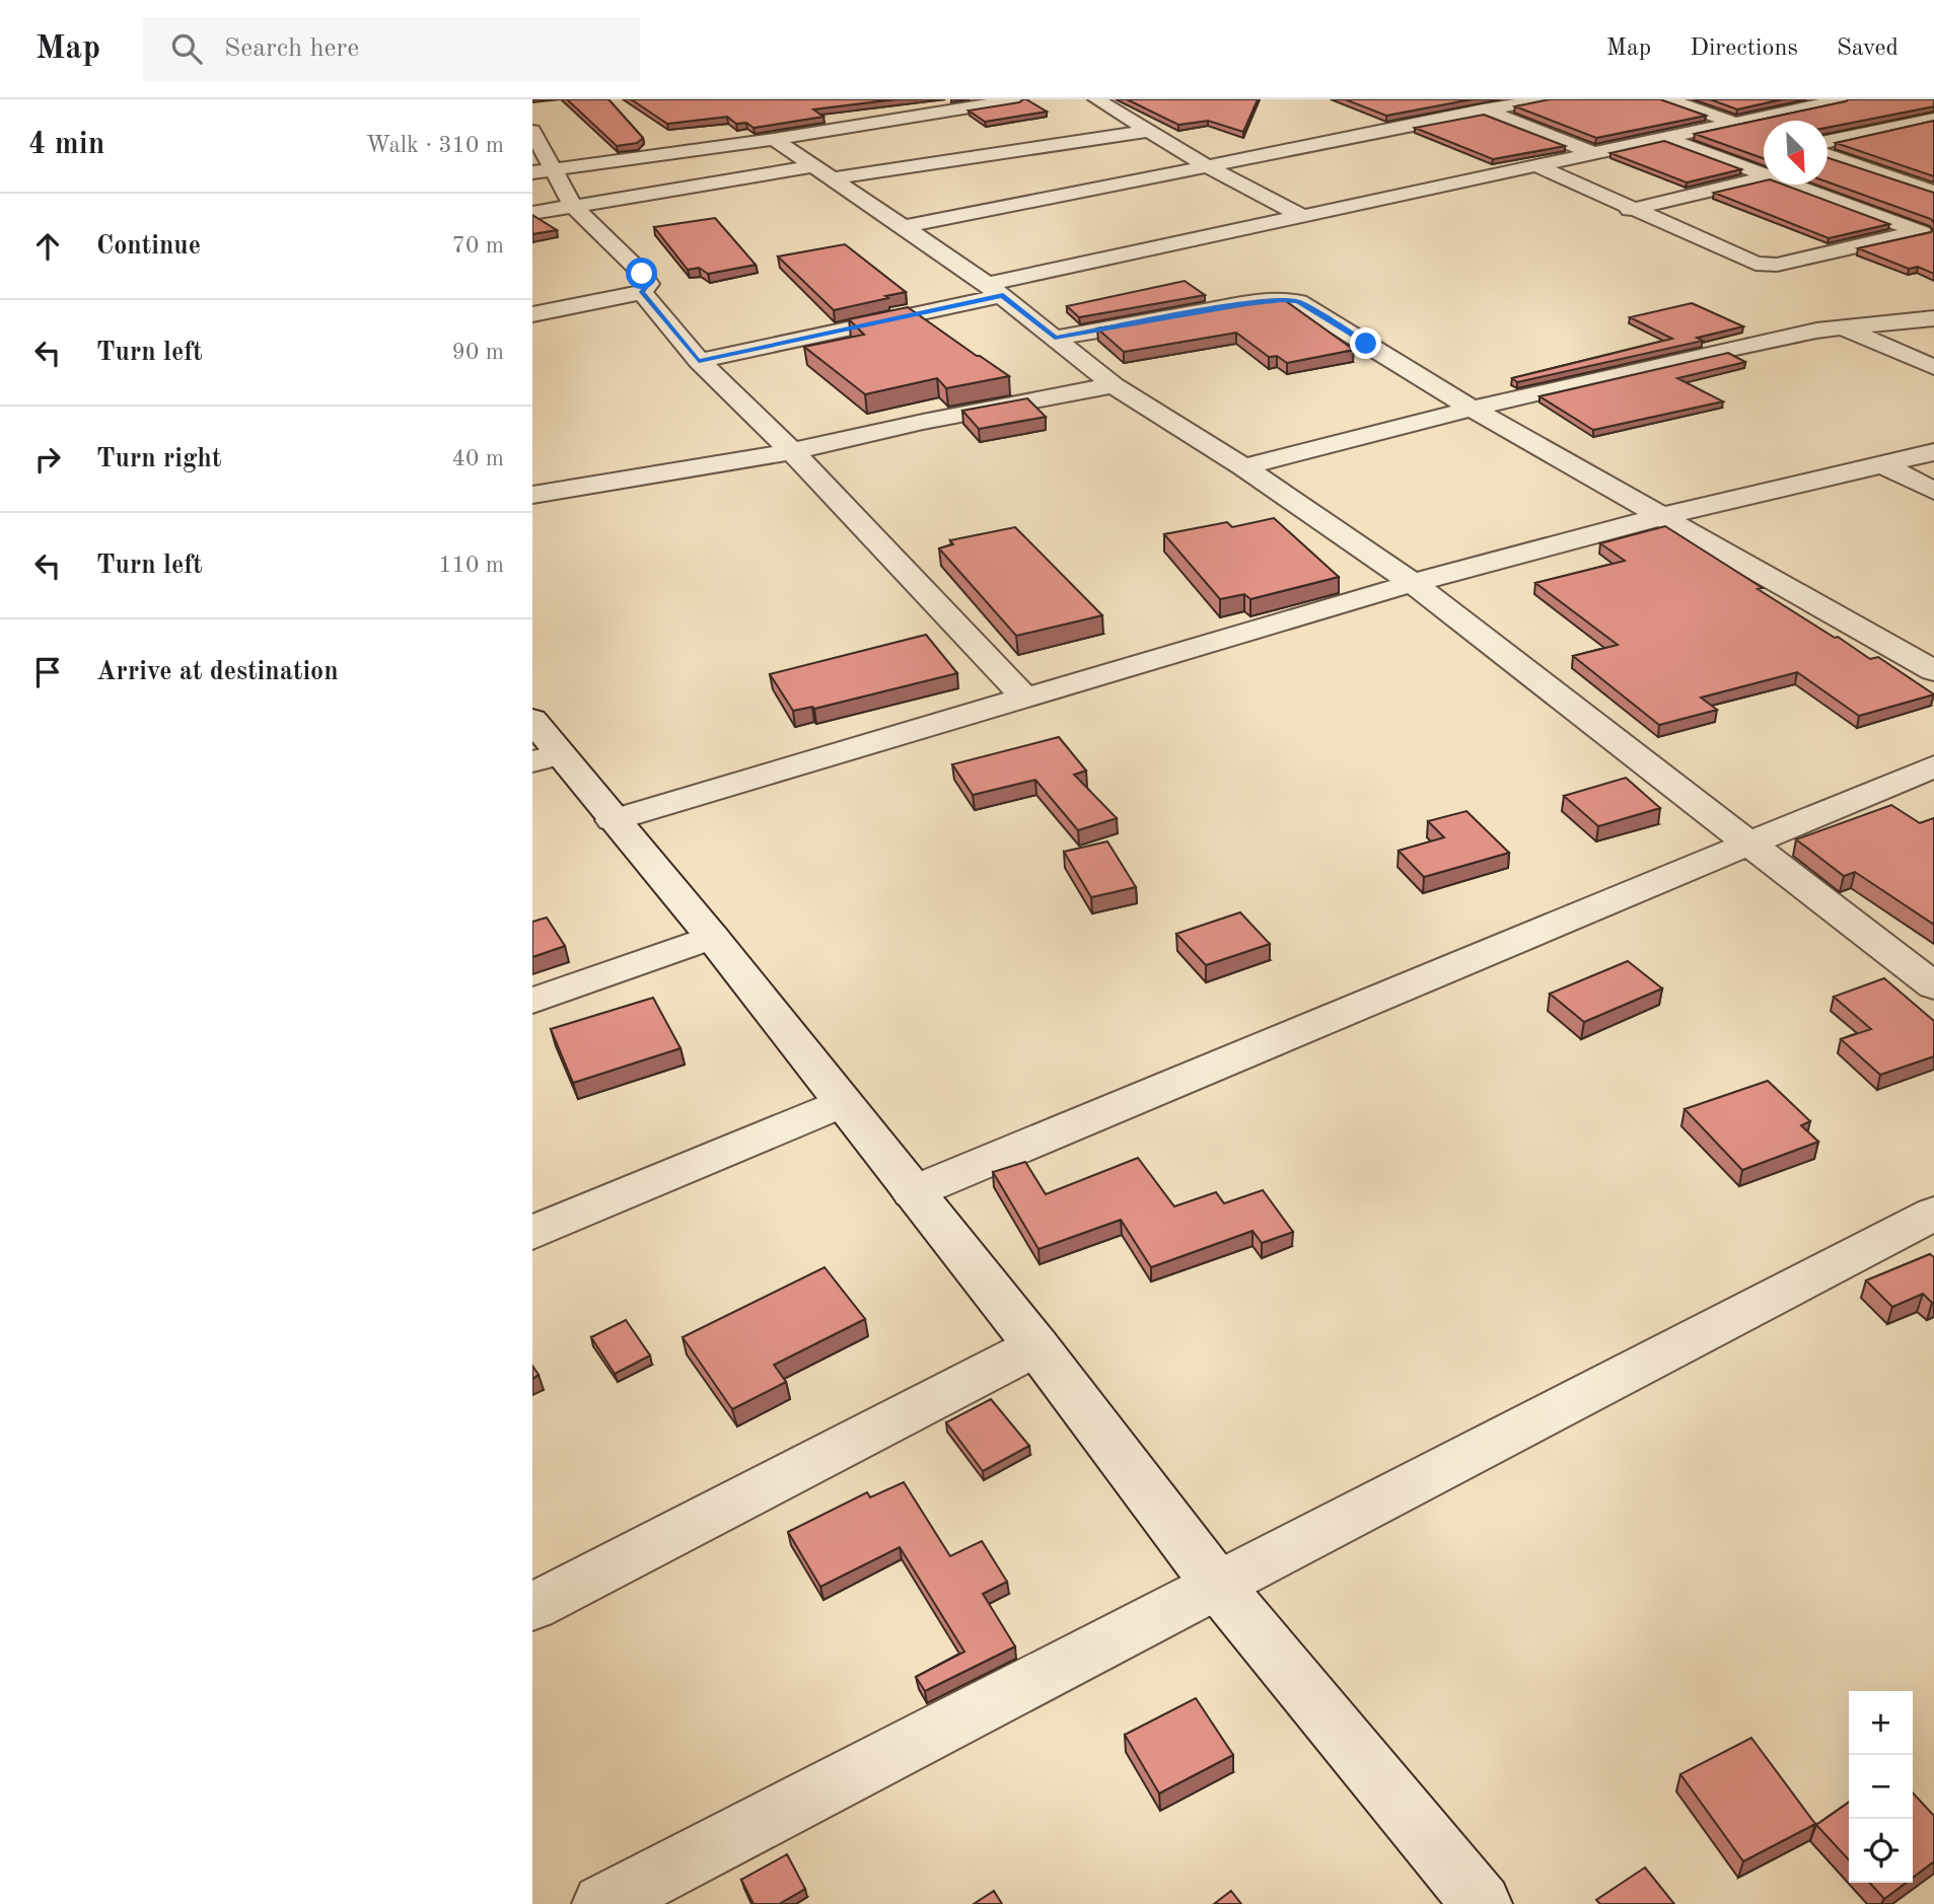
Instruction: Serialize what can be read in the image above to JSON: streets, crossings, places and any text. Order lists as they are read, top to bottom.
{
  "north": "bottom right",
  "page": {
    "header": "Map",
    "search": "Search here",
    "nav": ["Map", "Directions", "Saved"],
    "heading": ["4 min", "Walk · 310 m"],
    "list": [
      ["Continue", "70 m"],
      ["Turn left", "90 m"],
      ["Turn right", "40 m"],
      ["Turn left", "110 m"],
      "Arrive at destination"
    ],
    "map_buttons": ["+", "−"]
  }
}
